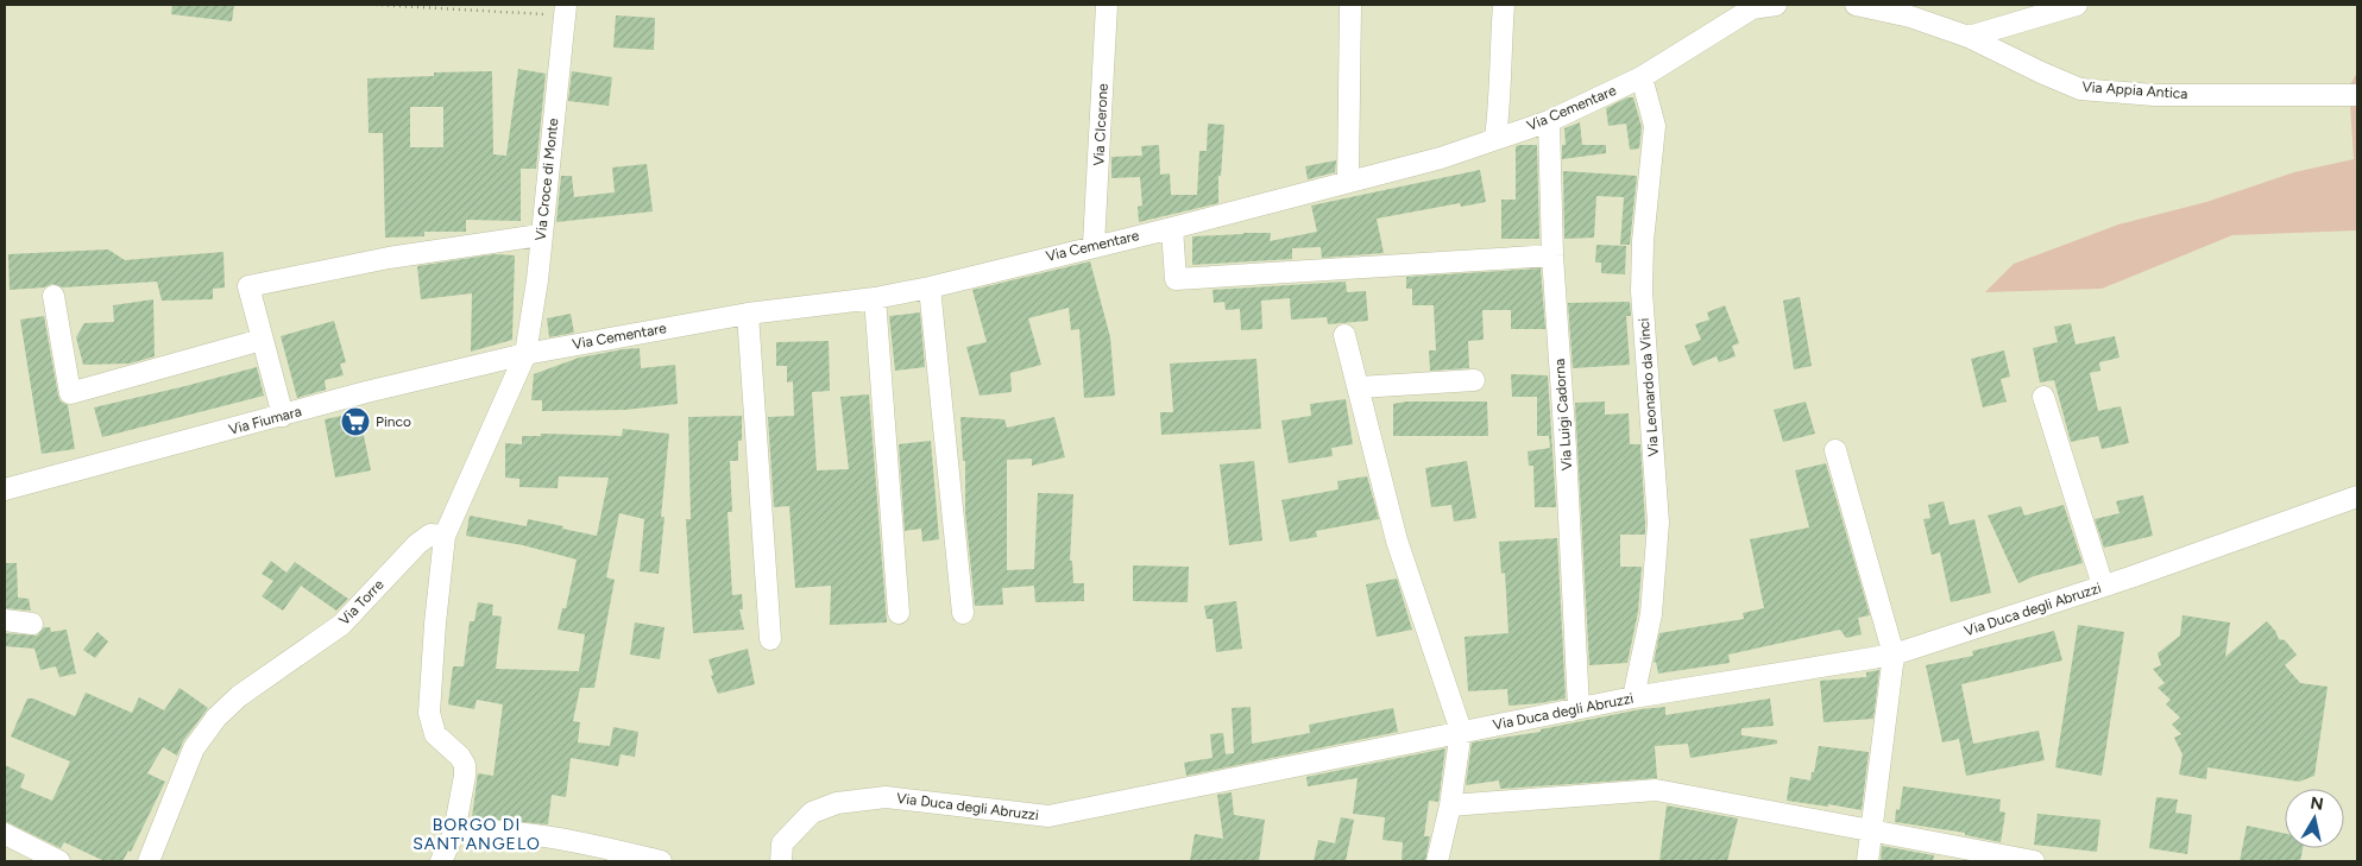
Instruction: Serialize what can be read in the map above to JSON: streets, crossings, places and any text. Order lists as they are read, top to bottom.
{
  "streets": {
    "street": [
      "Via Appia Antica",
      "Via Cementare",
      "Via CIcerone",
      "Via Croce di Monte",
      "Via Leonardo da Vinci",
      "Via Luigi Cadorna",
      "Via Fiumara",
      "Via Torre",
      "Via Duca degli Abruzzi"
    ]
  },
  "crossings": [
    ["Via Cementare", "Via CIcerone"],
    ["Via Cementare", "Via Croce di Monte"],
    ["Via Cementare", "Via Leonardo da Vinci"],
    ["Via Cementare", "Via Luigi Cadorna"],
    ["Via Cementare", "Via Fiumara"],
    ["Via Croce di Monte", "Via Fiumara"],
    ["Via Leonardo da Vinci", "Via Duca degli Abruzzi"],
    ["Via Luigi Cadorna", "Via Duca degli Abruzzi"]
  ],
  "districts": ["BORGO DI SANT'ANGELO"],
  "places": {
    "supermarket": ["Pinco"]
  },
  "north": "top"
}
